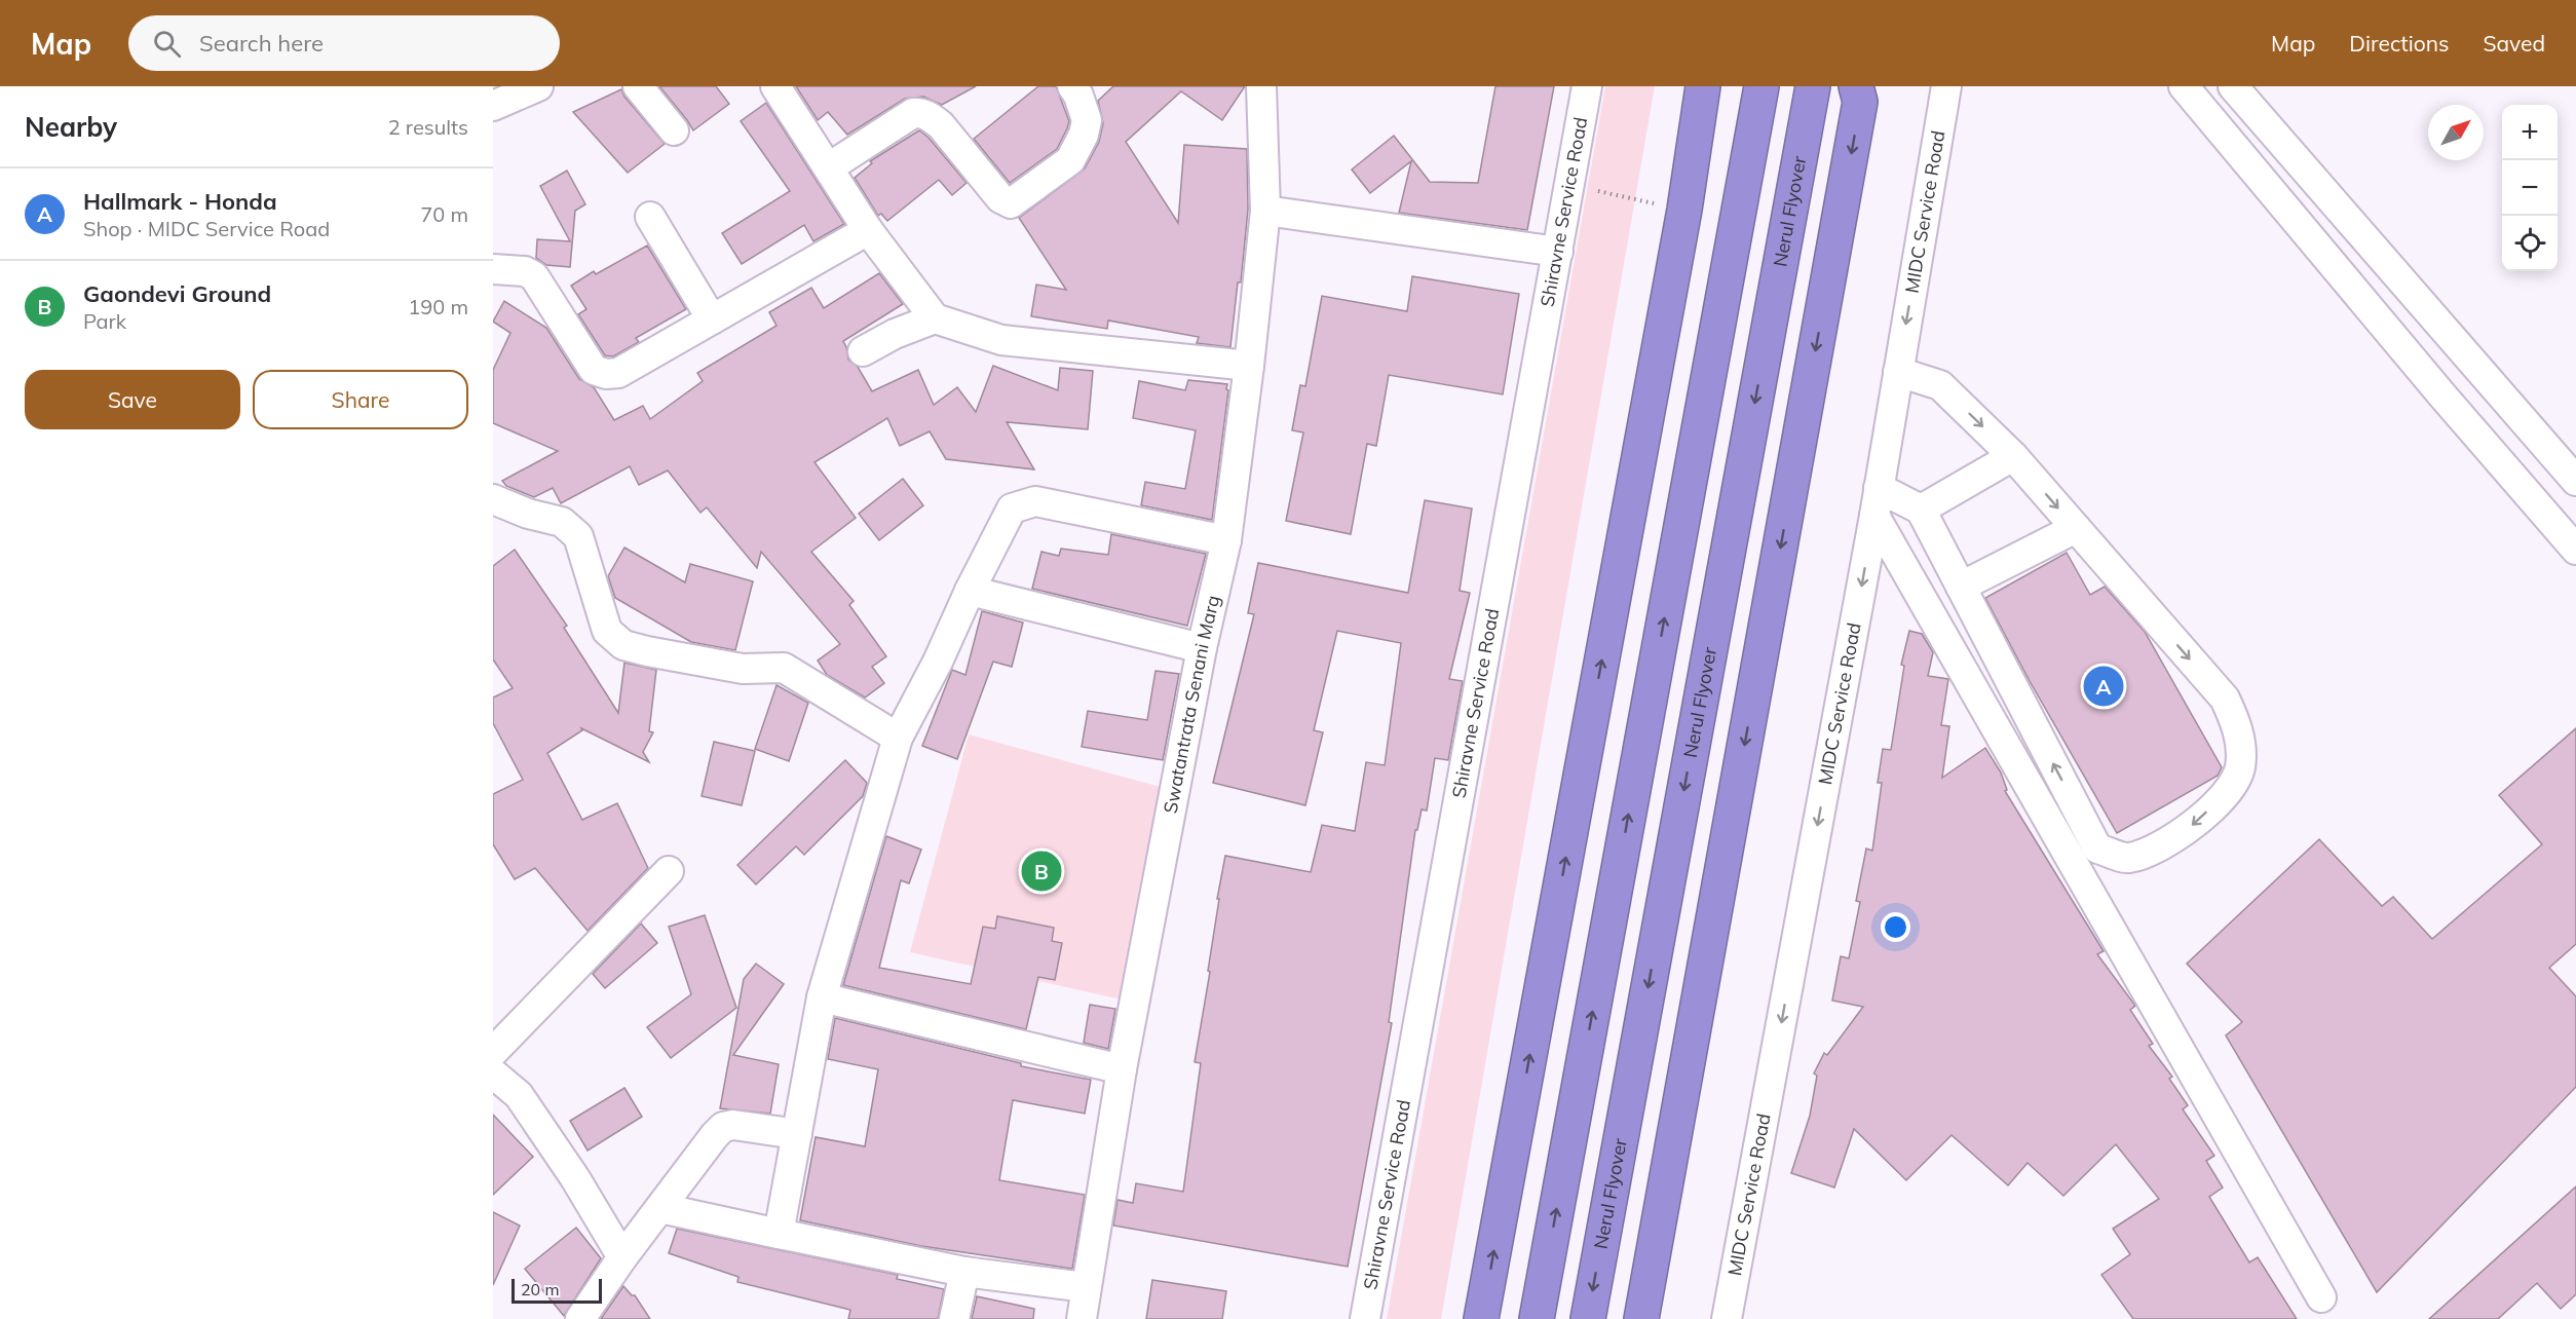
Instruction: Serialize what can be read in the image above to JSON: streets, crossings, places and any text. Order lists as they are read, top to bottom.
{
  "streets": {
    "highway": ["Nerul Flyover"],
    "street": ["Shiravne Service Road", "MIDC Service Road", "Swatantrata Senani Marg"]
  },
  "one_way": ["MIDC Service Road"],
  "scale_bar": "20 m",
  "north": "top right",
  "page": {
    "header": "Map",
    "search": "Search here",
    "nav": ["Map", "Directions", "Saved"],
    "heading": ["Nearby", "2 results"],
    "map_buttons": ["+", "−"],
    "list": [
      {
        "mark": "A",
        "name": "Hallmark - Honda",
        "note": "Shop · MIDC Service Road",
        "value": "70 m"
      },
      {
        "mark": "B",
        "name": "Gaondevi Ground",
        "note": "Park",
        "value": "190 m"
      }
    ],
    "buttons": ["Save", "Share"],
    "pins": ["A", "B"],
    "scale": "20 m"
  }
}
